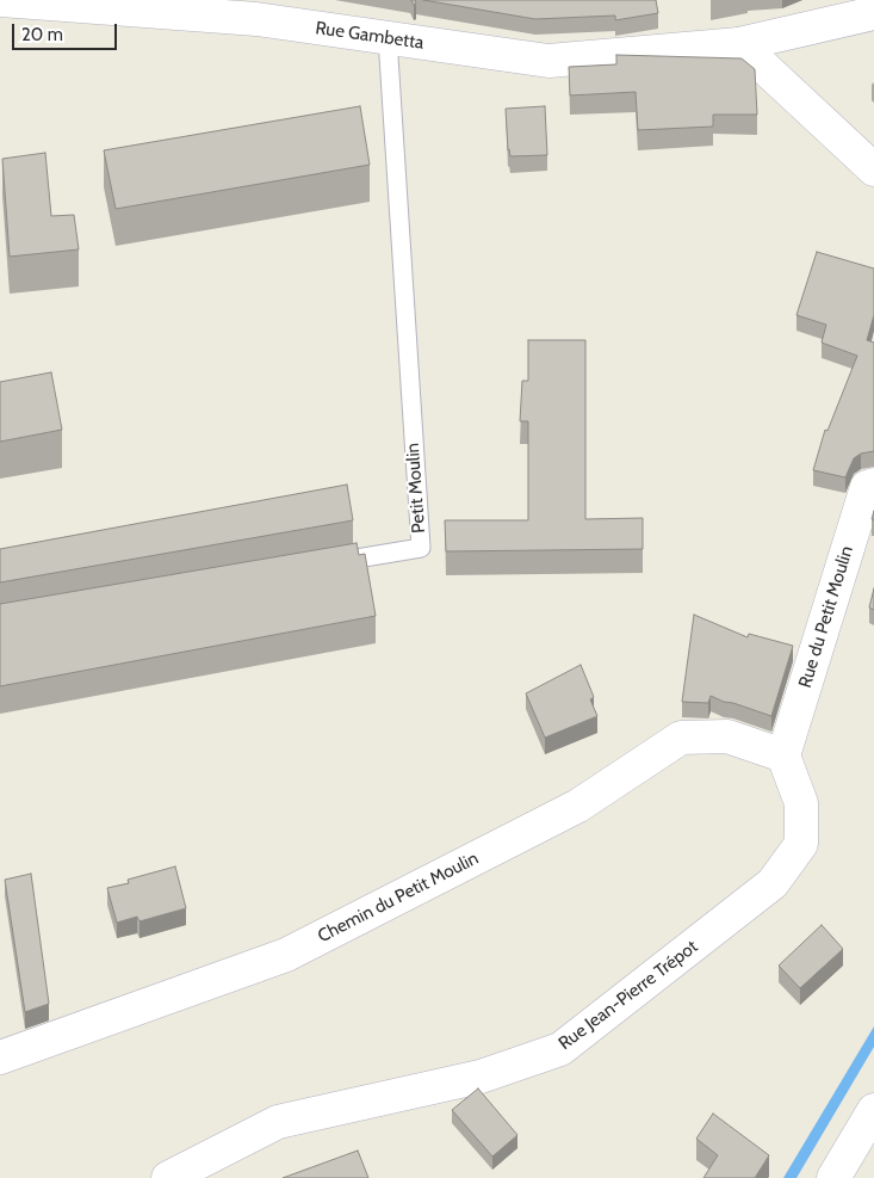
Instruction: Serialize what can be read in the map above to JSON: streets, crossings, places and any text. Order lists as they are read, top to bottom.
{
  "streets": {
    "street": [
      "Rue Gambetta",
      "Rue du Petit Moulin",
      "Chemin du Petit Moulin",
      "Rue Jean-Pierre Trépot"
    ],
    "lane": ["Petit Moulin"]
  },
  "crossings": [
    ["Rue Gambetta", "Petit Moulin"],
    ["Rue du Petit Moulin", "Chemin du Petit Moulin"],
    ["Rue du Petit Moulin", "Rue Jean-Pierre Trépot"],
    ["Chemin du Petit Moulin", "Rue Jean-Pierre Trépot"]
  ],
  "scale_bar": "20 m"
}
